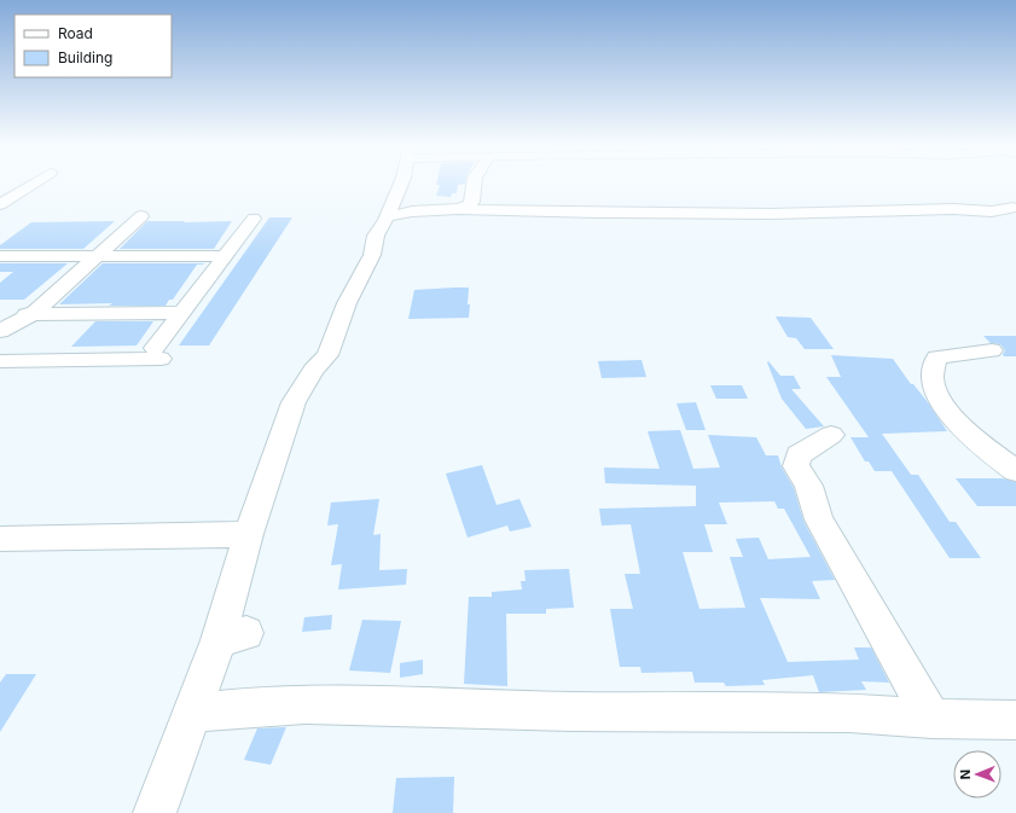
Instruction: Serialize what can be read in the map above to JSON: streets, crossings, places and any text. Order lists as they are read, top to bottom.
{
  "legend": ["Road", "Building"],
  "north": "left"
}
